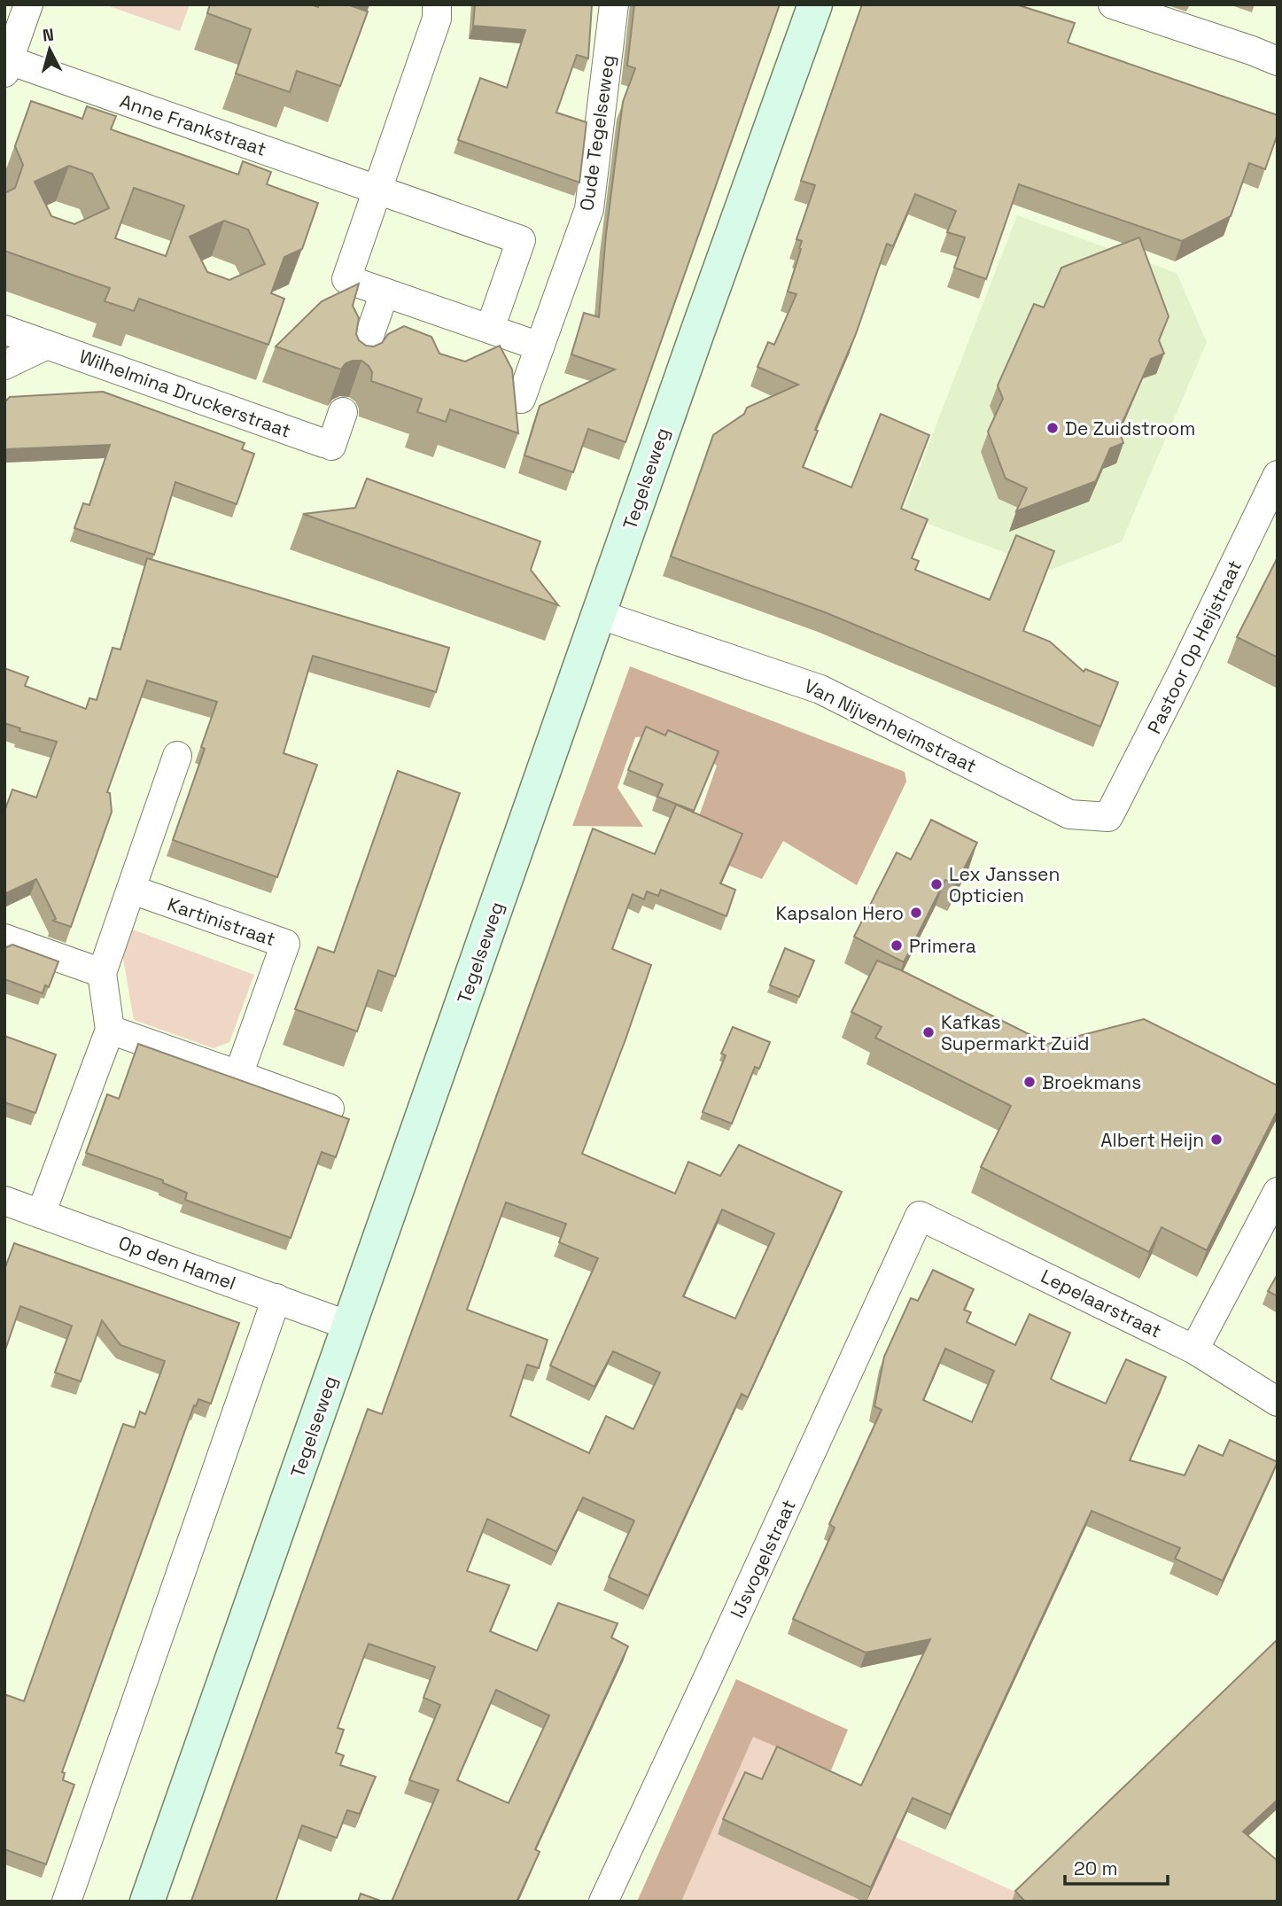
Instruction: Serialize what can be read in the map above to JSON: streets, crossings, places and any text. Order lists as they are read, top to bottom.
{
  "streets": {
    "street": [
      "Anne Frankstraat",
      "Oude Tegelseweg",
      "Wilhelmina Druckerstraat",
      "Tegelseweg",
      "Pastoor Op Heijstraat",
      "Van Nijvenheimstraat",
      "Kartinistraat",
      "Op den Hamel",
      "Lepelaarstraat",
      "IJsvogelstraat"
    ]
  },
  "crossings": [
    ["Tegelseweg", "Van Nijvenheimstraat"],
    ["Tegelseweg", "Op den Hamel"],
    ["Pastoor Op Heijstraat", "Van Nijvenheimstraat"],
    ["Lepelaarstraat", "IJsvogelstraat"]
  ],
  "places": [
    "De Zuidstroom",
    "Lex Janssen Opticien",
    "Kapsalon Hero",
    "Primera",
    "Kafkas Supermarkt Zuid",
    "Broekmans",
    "Albert Heijn"
  ],
  "scale_bar": "20 m",
  "north": "top"
}
